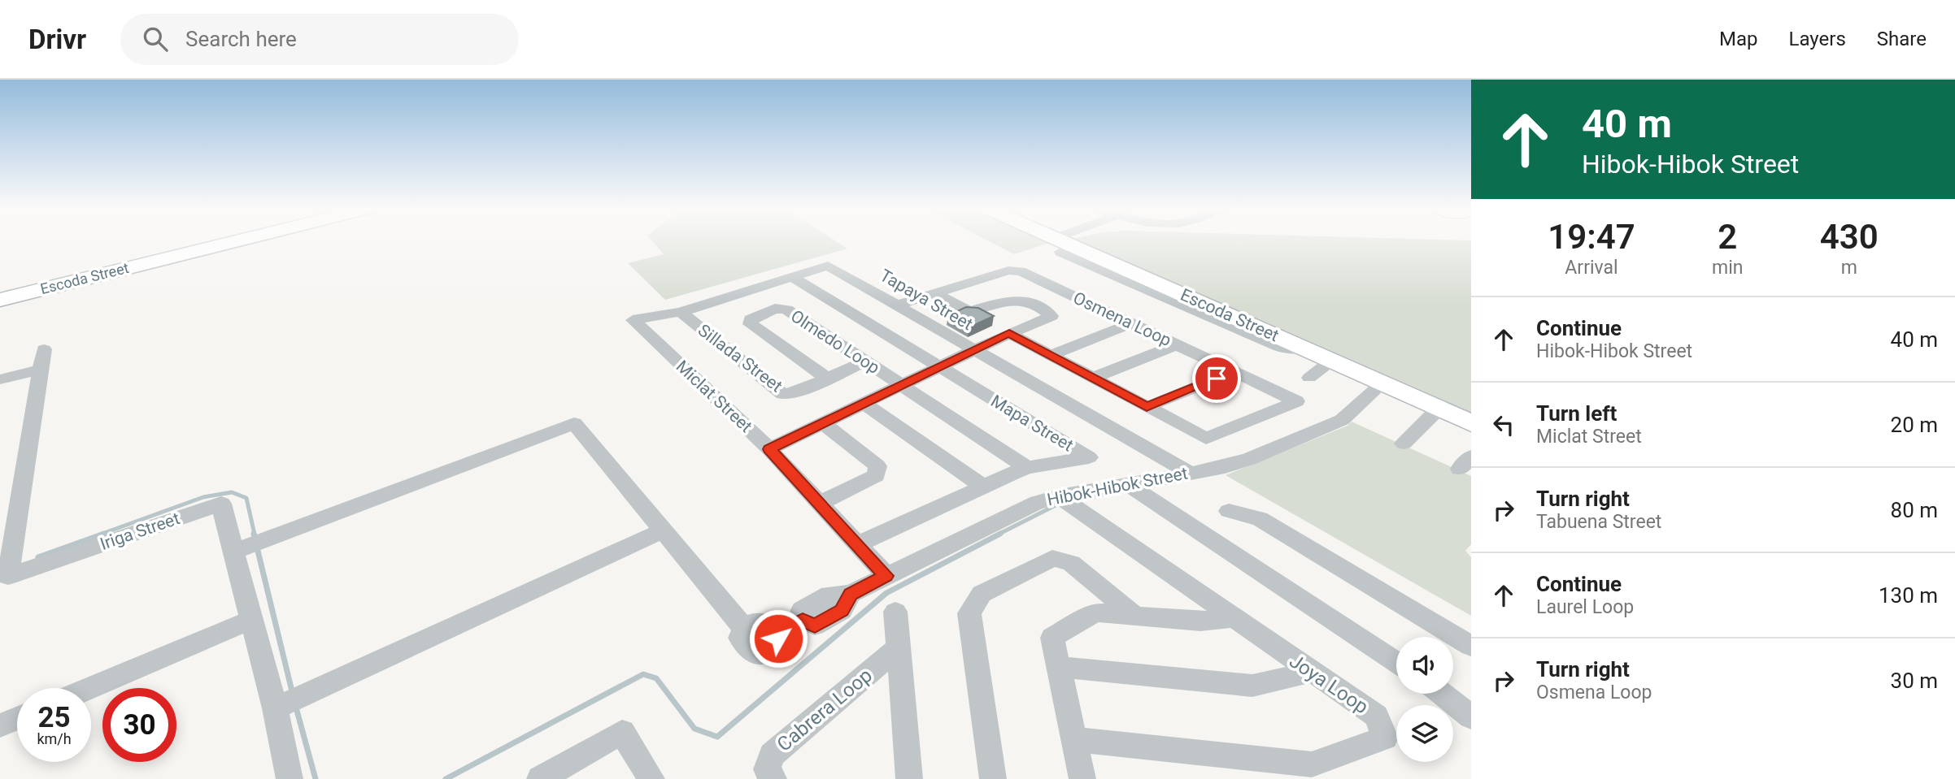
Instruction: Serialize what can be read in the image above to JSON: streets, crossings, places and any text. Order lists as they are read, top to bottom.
{
  "streets": {
    "street": [
      "Escoda Street",
      "Tapaya Street",
      "Osmena Loop",
      "Olmedo Loop",
      "Sillada Street",
      "Miclat Street",
      "Mapa Street",
      "Hibok-Hibok Street",
      "Iriga Street",
      "Joya Loop",
      "Cabrera Loop"
    ]
  },
  "crossings": [
    ["Escoda Street", "Hibok-Hibok Street"],
    ["Tapaya Street", "Osmena Loop"],
    ["Tapaya Street", "Sillada Street"],
    ["Tapaya Street", "Miclat Street"],
    ["Tapaya Street", "Mapa Street"],
    ["Tapaya Street", "Hibok-Hibok Street"],
    ["Olmedo Loop", "Sillada Street"],
    ["Olmedo Loop", "Mapa Street"],
    ["Miclat Street", "Mapa Street"],
    ["Miclat Street", "Hibok-Hibok Street"],
    ["Hibok-Hibok Street", "Joya Loop"]
  ],
  "page": {
    "header": "Drivr",
    "search": "Search here",
    "nav": ["Map", "Layers", "Share"],
    "turn": ["40 m", "Hibok-Hibok Street"],
    "eta": [
      "19:47",
      "Arrival",
      "2",
      "min",
      "430",
      "m"
    ],
    "list": [
      {
        "name": "Continue",
        "note": "Hibok-Hibok Street",
        "value": "40 m"
      },
      {
        "name": "Turn left",
        "note": "Miclat Street",
        "value": "20 m"
      },
      {
        "name": "Turn right",
        "note": "Tabuena Street",
        "value": "80 m"
      },
      {
        "name": "Continue",
        "note": "Laurel Loop",
        "value": "130 m"
      },
      {
        "name": "Turn right",
        "note": "Osmena Loop",
        "value": "30 m"
      }
    ],
    "speed": "25 km/h",
    "limit": "30"
  }
}
